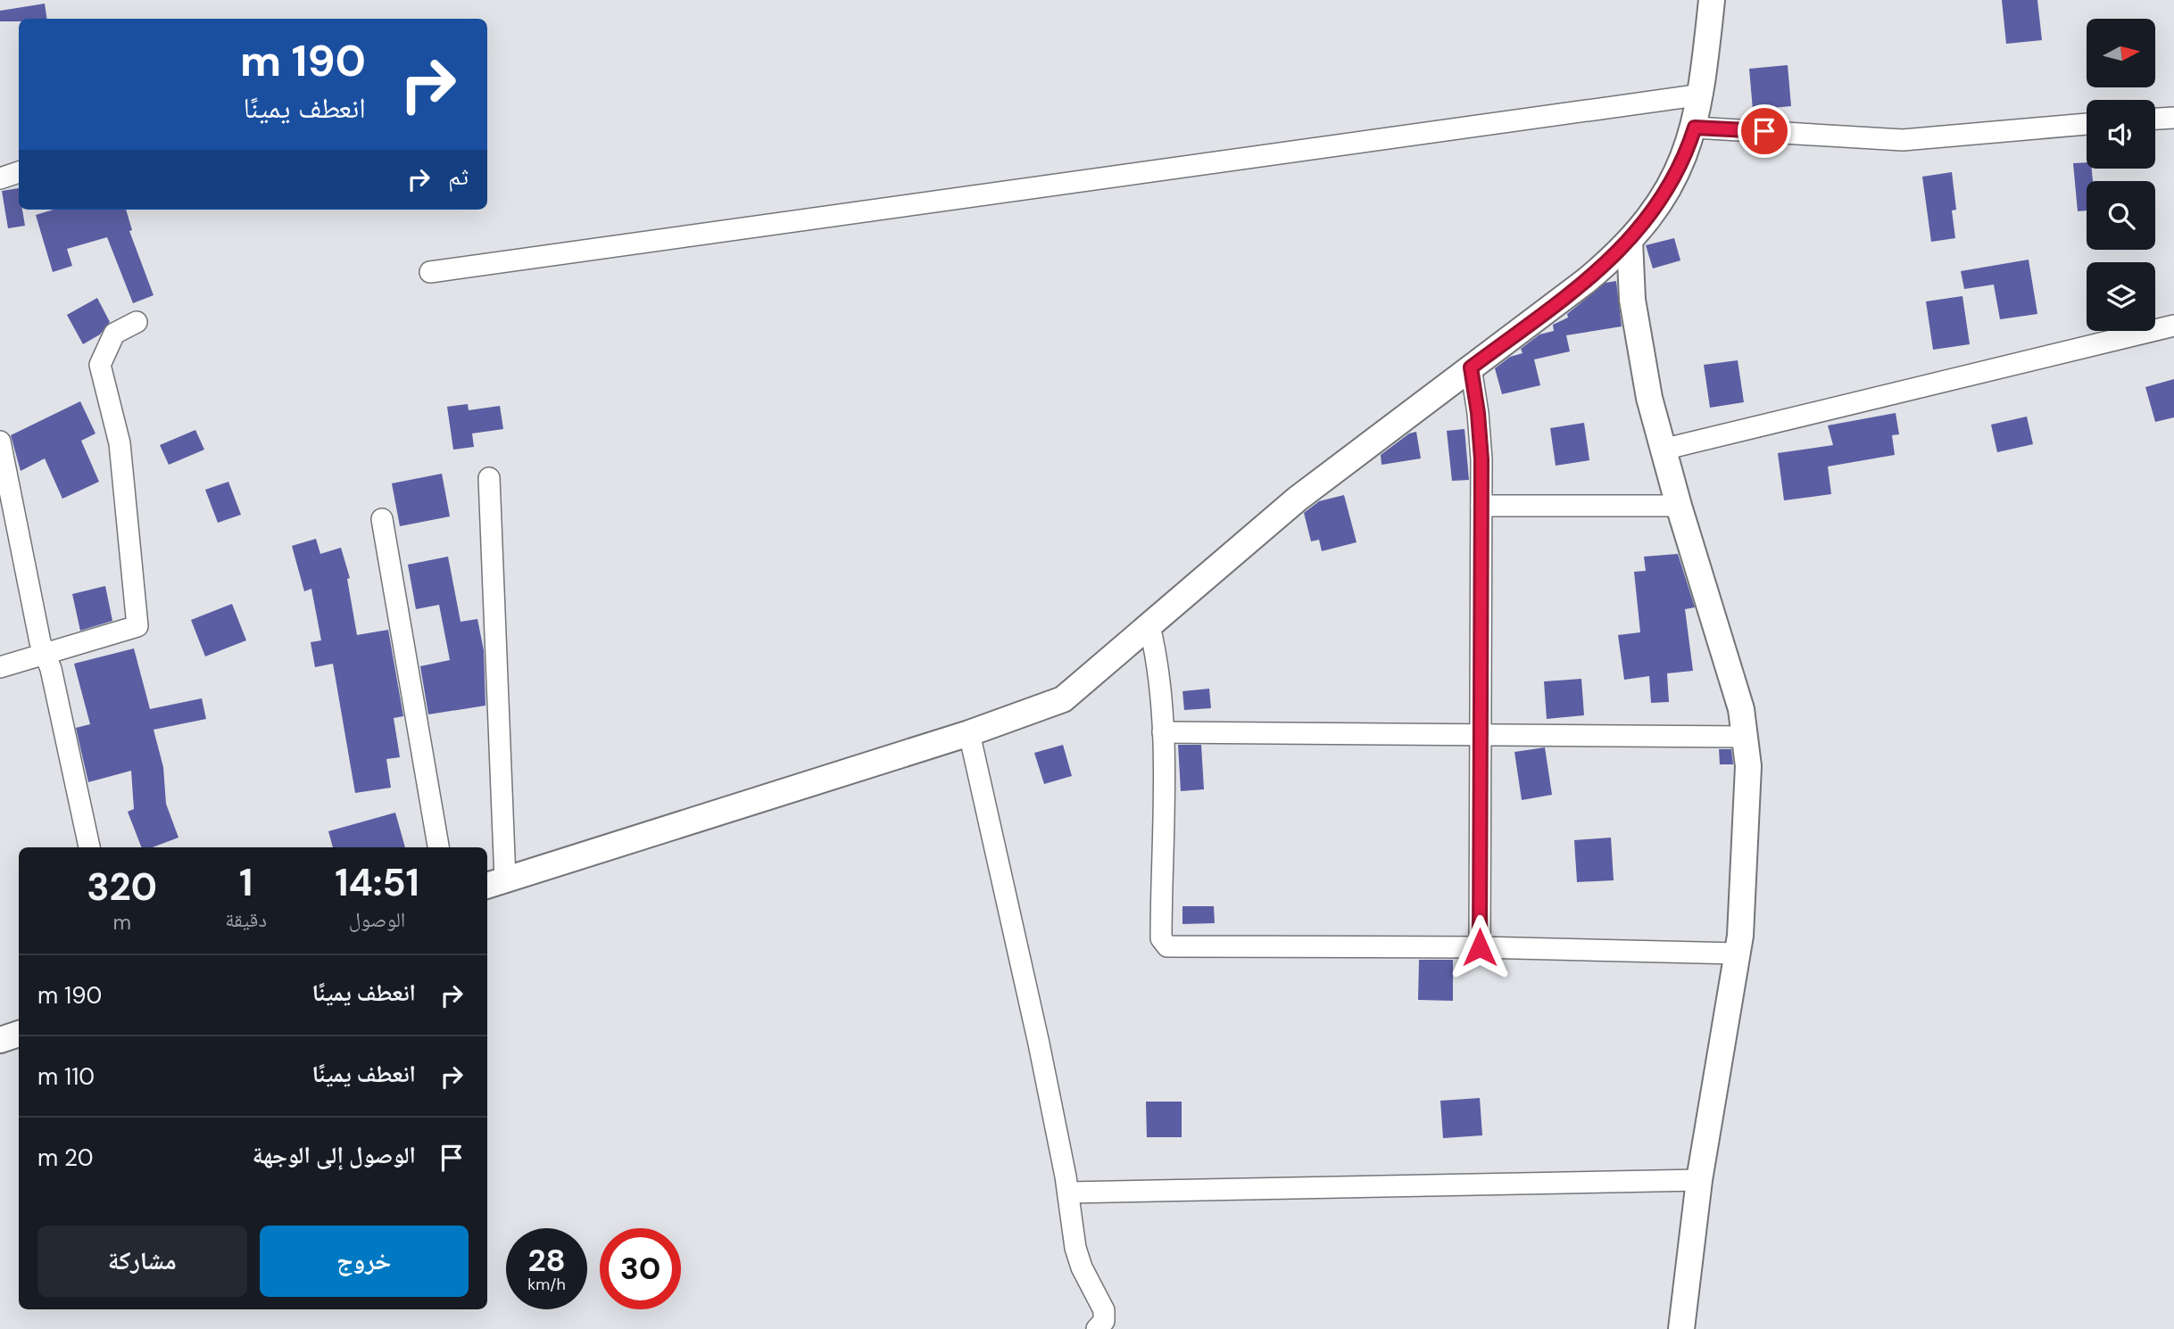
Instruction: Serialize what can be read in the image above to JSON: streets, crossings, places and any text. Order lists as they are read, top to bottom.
{
  "north": "right",
  "page": {
    "turn": ["190 m", "انعطف يمينًا"],
    "then": "ثم",
    "eta": [
      "14:51",
      "الوصول",
      "1",
      "دقيقة",
      "320",
      "m"
    ],
    "list": [
      {
        "name": "انعطف يمينًا",
        "value": "190 m"
      },
      {
        "name": "انعطف يمينًا",
        "value": "110 m"
      },
      {
        "name": "الوصول إلى الوجهة",
        "value": "20 m"
      }
    ],
    "buttons": ["خروج", "مشاركة"],
    "speed": "28 km/h",
    "limit": "30"
  }
}
